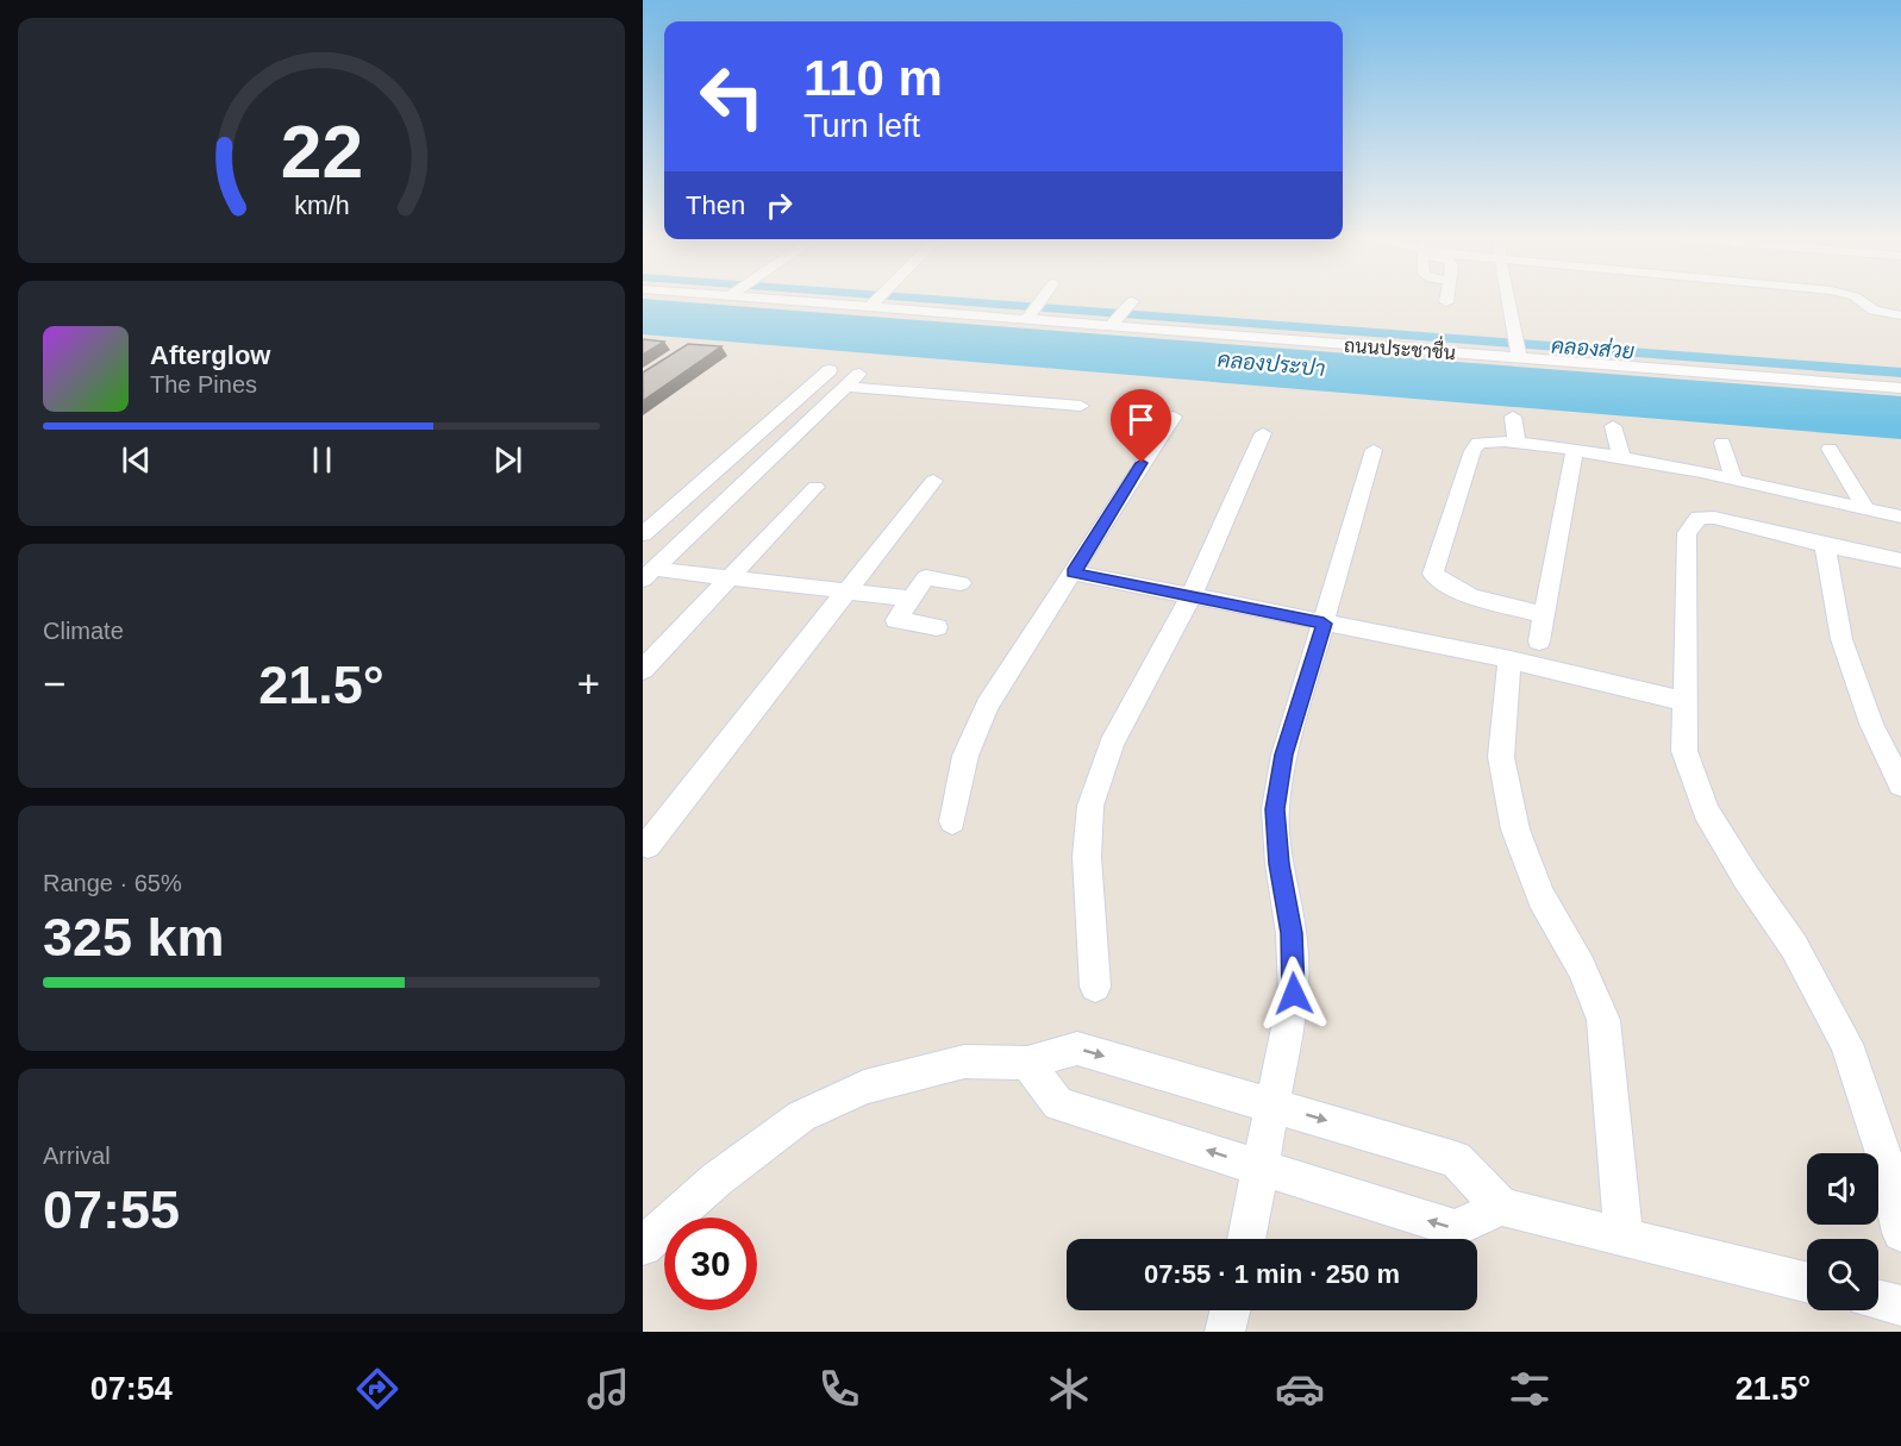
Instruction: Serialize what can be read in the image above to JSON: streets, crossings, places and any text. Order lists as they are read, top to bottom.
{
  "streets": {
    "street": ["ถนนประชาชื่น"]
  },
  "water": ["คลองส่วย", "คลองประปา"],
  "page": {
    "turn": ["110 m", "Turn left"],
    "then": "Then",
    "song": ["Afterglow", "The Pines"],
    "tile": [
      "Climate",
      ["Range · 65%", "325 km"],
      ["Arrival", "07:55"]
    ],
    "heat": ["−", "21.5°", "+"],
    "limit": "30",
    "trip": "07:55 · 1 min · 250 m",
    "tabs": ["07:54", "21.5°"],
    "gauge": ["22", "km/h"]
  }
}
